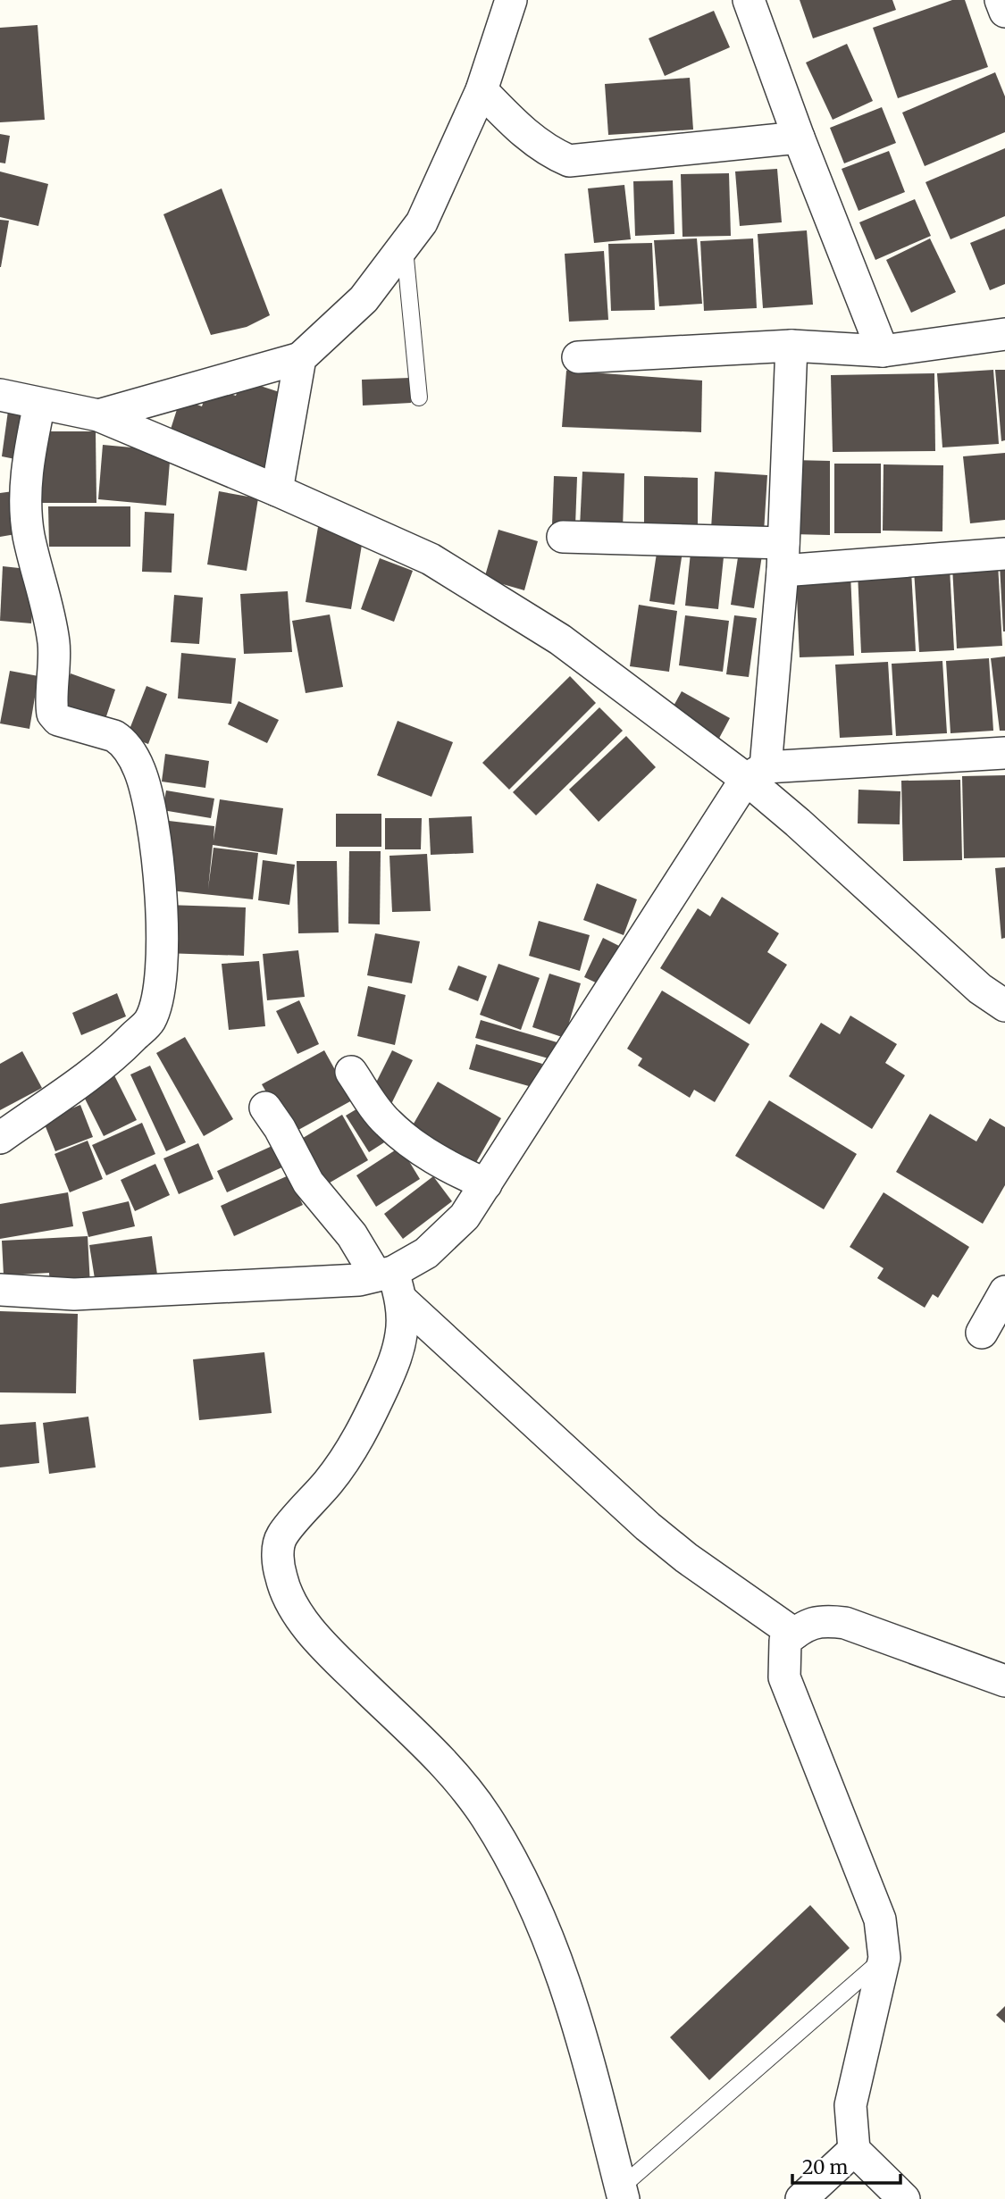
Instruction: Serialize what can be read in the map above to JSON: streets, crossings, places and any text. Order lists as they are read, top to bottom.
{
  "scale_bar": "20 m"
}
